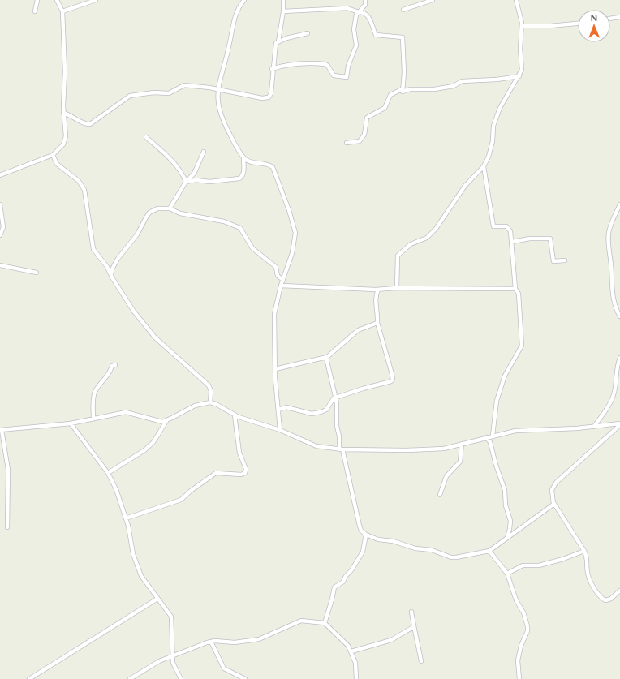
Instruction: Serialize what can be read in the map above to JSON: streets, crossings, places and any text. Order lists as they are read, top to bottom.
{
  "north": "top"
}
